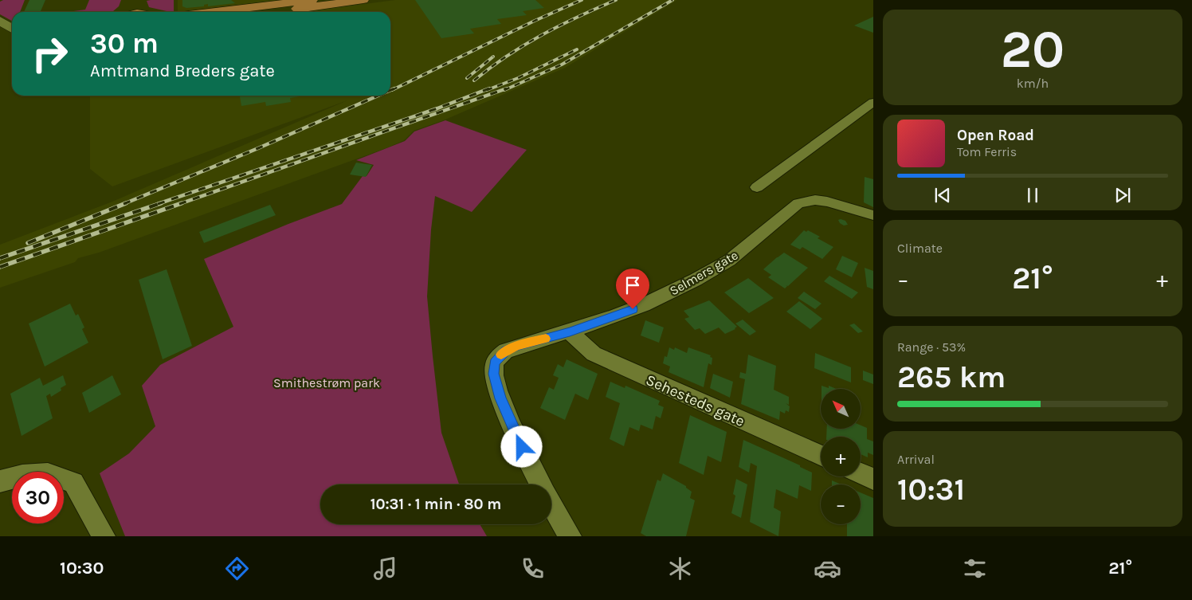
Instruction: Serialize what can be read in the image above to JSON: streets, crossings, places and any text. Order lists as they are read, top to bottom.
{
  "streets": {
    "street": ["Selmers gate", "Sehesteds gate"]
  },
  "crossings": [
    ["Selmers gate", "Sehesteds gate"]
  ],
  "parks": ["Smithestrøm park"],
  "north": "top left",
  "page": {
    "tile": [
      ["20", "km/h"],
      "Climate",
      ["Range · 53%", "265 km"],
      ["Arrival", "10:31"]
    ],
    "turn": ["30 m", "Amtmand Breders gate"],
    "song": ["Open Road", "Tom Ferris"],
    "heat": ["−", "21°", "+"],
    "map_buttons": ["+", "−"],
    "limit": "30",
    "trip": "10:31 · 1 min · 80 m",
    "tabs": ["10:30", "21°"]
  }
}
